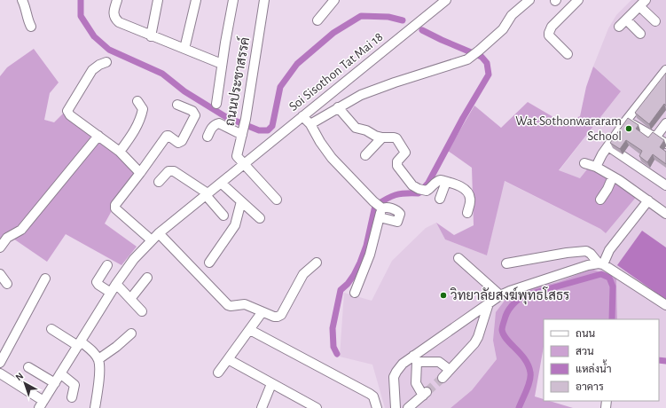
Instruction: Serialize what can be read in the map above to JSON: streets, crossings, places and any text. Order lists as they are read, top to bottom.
{
  "streets": {
    "street": ["Soi Sisothon Tat Mai 18", "ถนนประชาสรรค์"]
  },
  "crossings": [
    ["Soi Sisothon Tat Mai 18", "ถนนประชาสรรค์"]
  ],
  "places": ["Wat Sothonwararam School", "วิทยาลัยสงฆ์พุทธโสธร"],
  "legend": [
    "ถนน",
    "สวน",
    "แหล่งน้ำ",
    "อาคาร"
  ],
  "north": "top left"
}
